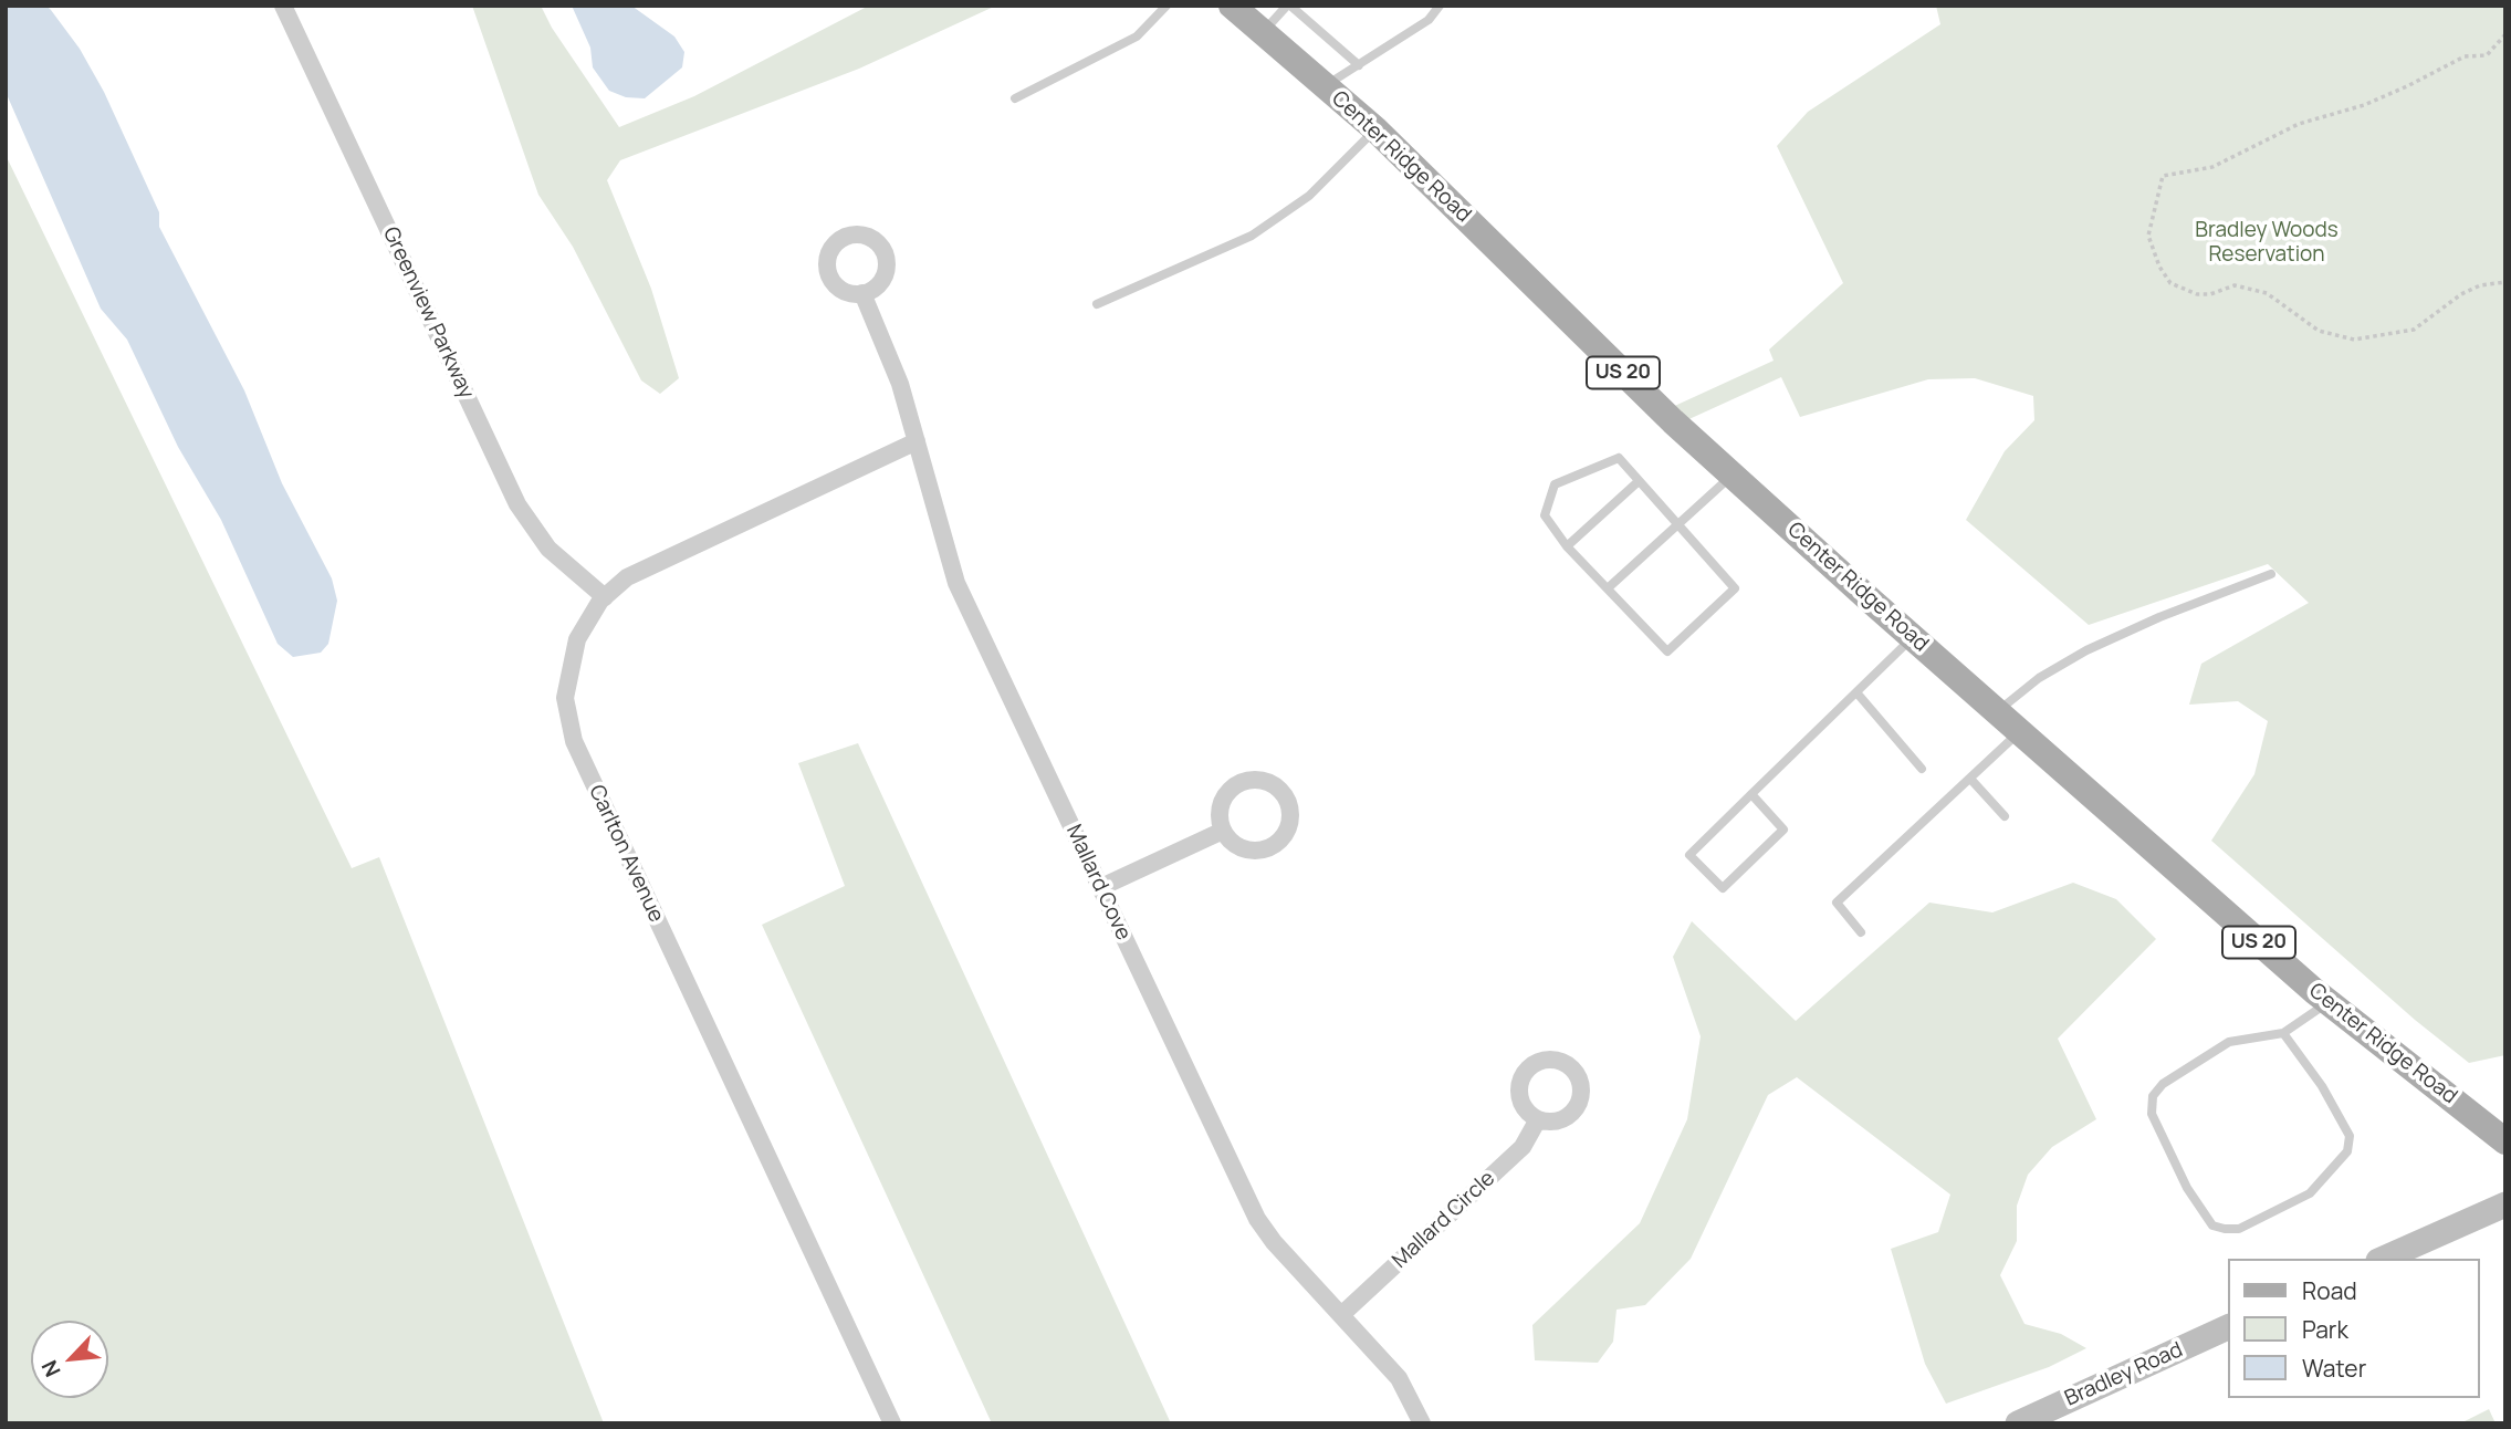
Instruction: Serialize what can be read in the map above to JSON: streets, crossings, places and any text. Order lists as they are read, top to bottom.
{
  "streets": {
    "main road": ["Center Ridge Road", "US 20"],
    "street": [
      "Greenview Parkway",
      "Carlton Avenue",
      "Mallard Cove",
      "Mallard Circle",
      "Bradley Road"
    ]
  },
  "crossings": [
    ["Greenview Parkway", "Carlton Avenue"],
    ["Carlton Avenue", "Mallard Cove"],
    ["Mallard Cove", "Mallard Circle"]
  ],
  "parks": ["Bradley Woods Reservation"],
  "legend": ["Road", "Park", "Water"],
  "north": "bottom left"
}
